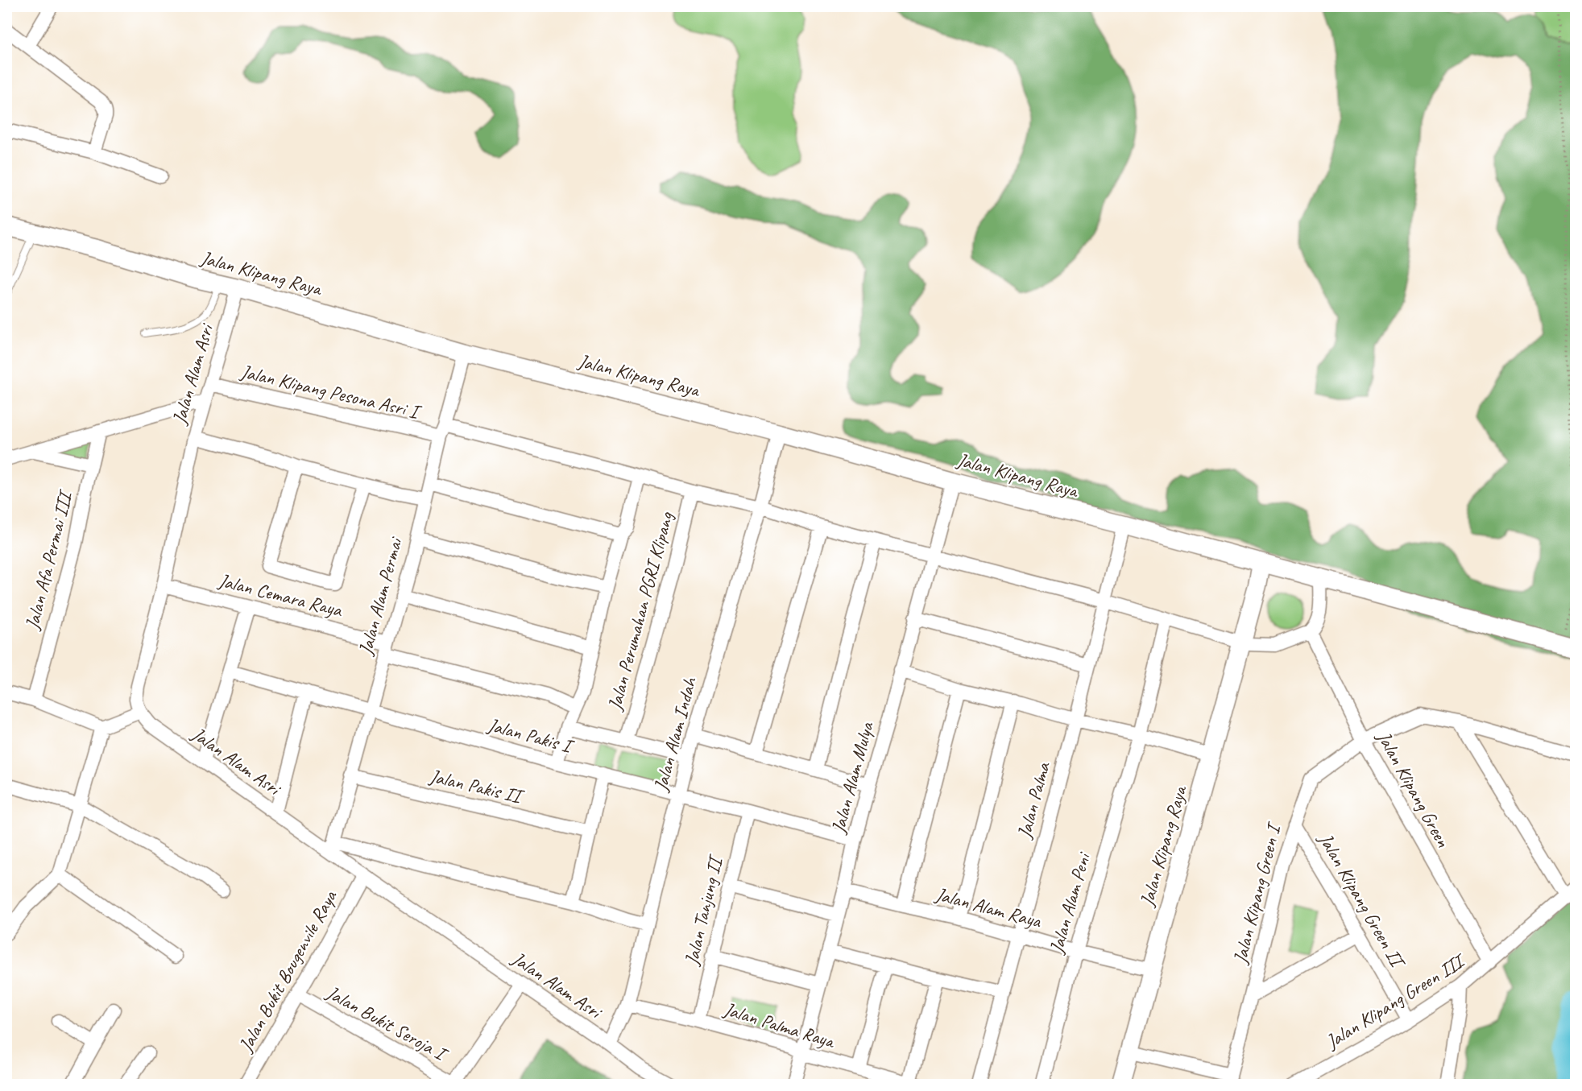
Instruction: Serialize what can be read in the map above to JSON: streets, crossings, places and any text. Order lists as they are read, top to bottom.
{
  "streets": {
    "main road": ["Jalan Klipang Raya"],
    "street": [
      "Jalan Alam Asri",
      "Jalan Klipang Pesona Asri I",
      "Jalan Afa Permai III",
      "Jalan Cemara Raya",
      "Jalan Alam Permai",
      "Jalan Perumahan PGRI Klipang",
      "Jalan Alam Indah",
      "Jalan Pakis I",
      "Jalan Alam Mulya",
      "Jalan Pakis II",
      "Jalan Klipang Green",
      "Jalan Palma",
      "Jalan Klipang Green I",
      "Jalan Klipang Green II",
      "Jalan Alam Peni",
      "Jalan Alam Raya",
      "Jalan Tanjung II",
      "Jalan Bukit Bougenvile Raya",
      "Jalan Klipang Green III",
      "Jalan Bukit Seroja I",
      "Jalan Palma Raya"
    ]
  },
  "crossings": [
    ["Jalan Klipang Raya", "Jalan Alam Asri"],
    ["Jalan Klipang Raya", "Jalan Alam Permai"],
    ["Jalan Klipang Raya", "Jalan Perumahan PGRI Klipang"],
    ["Jalan Klipang Raya", "Jalan Alam Indah"],
    ["Jalan Klipang Raya", "Jalan Alam Mulya"],
    ["Jalan Klipang Raya", "Jalan Palma"],
    ["Jalan Klipang Raya", "Jalan Alam Raya"],
    ["Jalan Alam Asri", "Jalan Klipang Pesona Asri I"],
    ["Jalan Alam Asri", "Jalan Cemara Raya"],
    ["Jalan Alam Asri", "Jalan Alam Permai"],
    ["Jalan Alam Asri", "Jalan Alam Indah"],
    ["Jalan Alam Asri", "Jalan Bukit Bougenvile Raya"],
    ["Jalan Klipang Pesona Asri I", "Jalan Alam Permai"],
    ["Jalan Klipang Pesona Asri I", "Jalan Perumahan PGRI Klipang"],
    ["Jalan Cemara Raya", "Jalan Alam Permai"],
    ["Jalan Cemara Raya", "Jalan Perumahan PGRI Klipang"],
    ["Jalan Alam Permai", "Jalan Perumahan PGRI Klipang"],
    ["Jalan Alam Permai", "Jalan Pakis I"],
    ["Jalan Alam Permai", "Jalan Pakis II"],
    ["Jalan Perumahan PGRI Klipang", "Jalan Alam Indah"],
    ["Jalan Perumahan PGRI Klipang", "Jalan Alam Mulya"],
    ["Jalan Perumahan PGRI Klipang", "Jalan Palma"],
    ["Jalan Perumahan PGRI Klipang", "Jalan Alam Peni"],
    ["Jalan Alam Indah", "Jalan Pakis I"],
    ["Jalan Alam Indah", "Jalan Palma Raya"],
    ["Jalan Pakis I", "Jalan Alam Mulya"],
    ["Jalan Pakis I", "Jalan Tanjung II"],
    ["Jalan Alam Mulya", "Jalan Alam Raya"],
    ["Jalan Alam Mulya", "Jalan Palma Raya"],
    ["Jalan Klipang Green", "Jalan Klipang Green I"],
    ["Jalan Klipang Green", "Jalan Klipang Green III"],
    ["Jalan Palma", "Jalan Alam Raya"],
    ["Jalan Klipang Green I", "Jalan Klipang Green II"],
    ["Jalan Klipang Green II", "Jalan Klipang Green III"],
    ["Jalan Alam Peni", "Jalan Alam Raya"],
    ["Jalan Tanjung II", "Jalan Palma Raya"],
    ["Jalan Bukit Bougenvile Raya", "Jalan Bukit Seroja I"]
  ]
}
